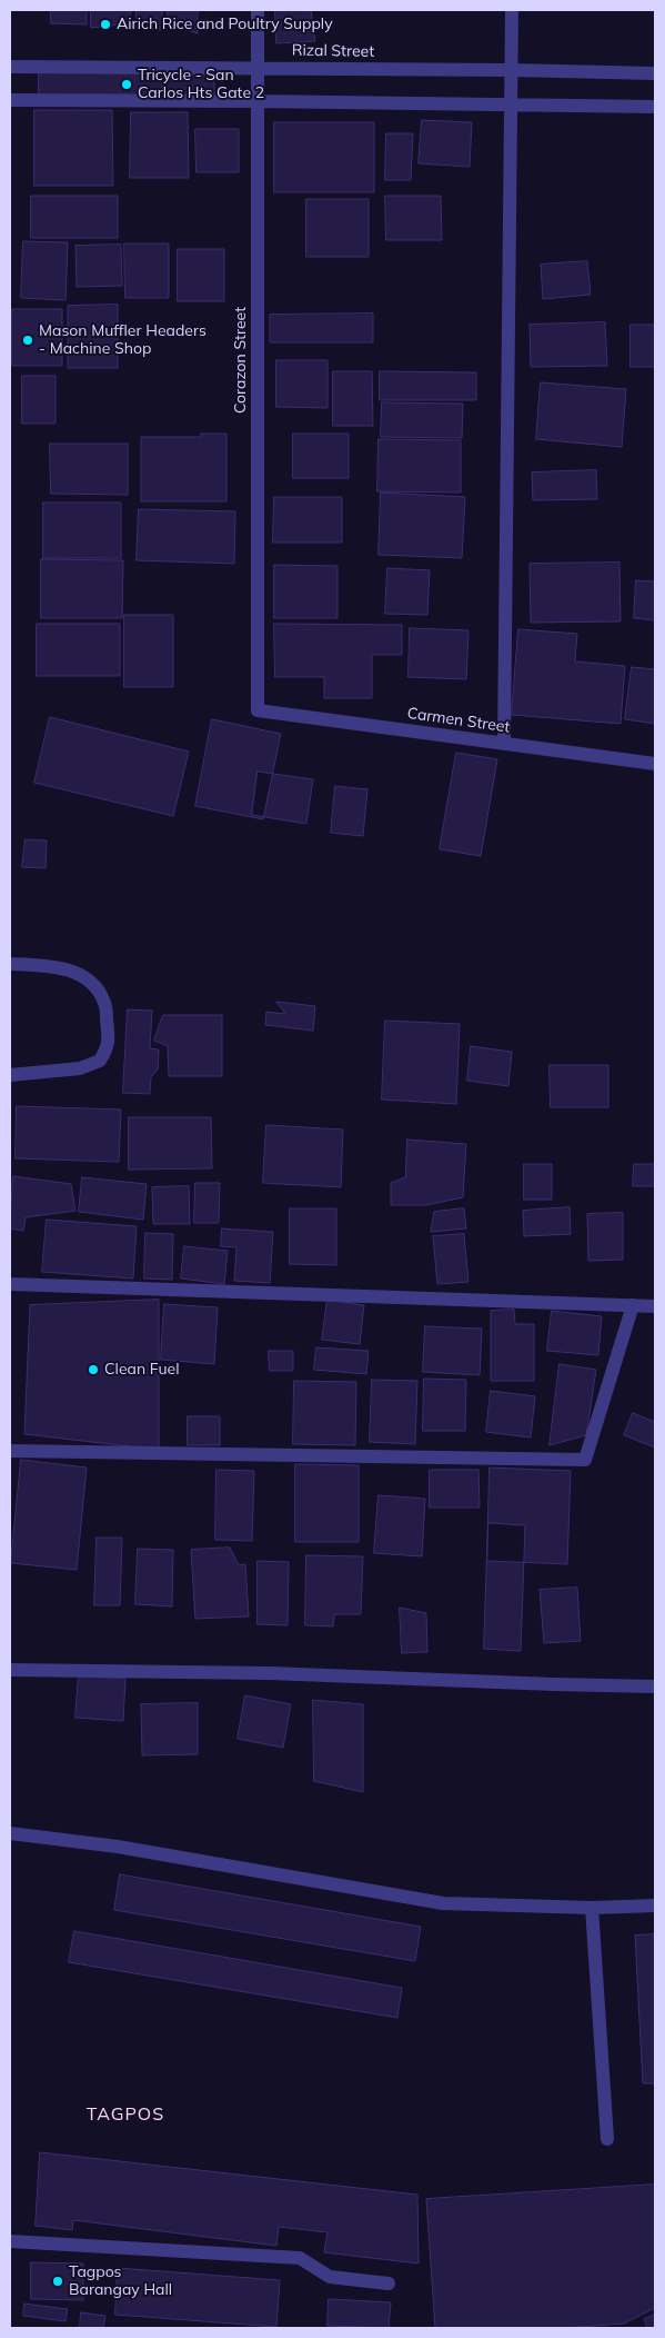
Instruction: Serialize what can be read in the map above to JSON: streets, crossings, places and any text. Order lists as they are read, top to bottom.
{
  "streets": {
    "street": ["Rizal Street", "Corazon Street", "Carmen Street"]
  },
  "crossings": [
    ["Rizal Street", "Corazon Street"],
    ["Corazon Street", "Carmen Street"]
  ],
  "districts": ["TAGPOS"],
  "places": [
    "Airich Rice and Poultry Supply",
    "Tricycle - San Carlos Hts Gate 2",
    "Mason Muffler Headers - Machine Shop",
    "Clean Fuel",
    "Tagpos Barangay Hall"
  ]
}
